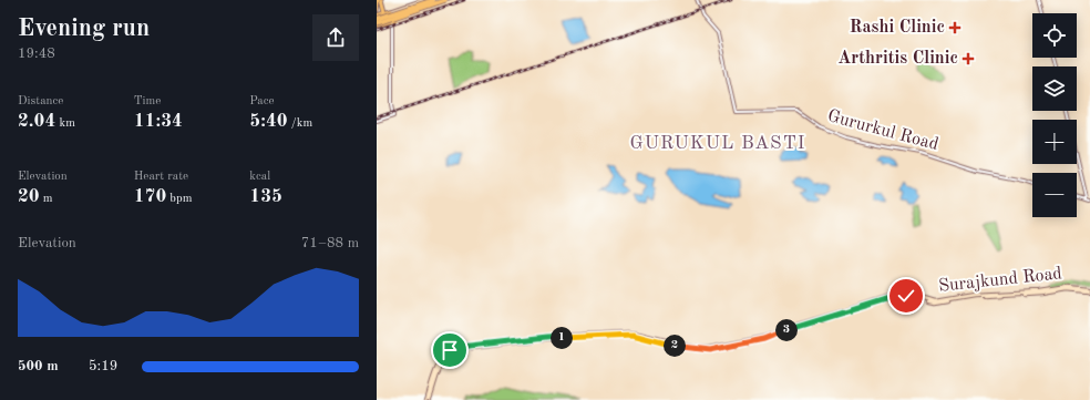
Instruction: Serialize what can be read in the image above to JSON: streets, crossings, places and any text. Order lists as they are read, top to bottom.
{
  "streets": {
    "main road": ["Surajkund Road"],
    "street": ["Gururkul Road"]
  },
  "districts": ["GURUKUL BASTI"],
  "places": {
    "health": ["Rashi Clinic", "Arthritis Clinic"]
  },
  "page": {
    "heading": ["Evening run", "19:48"],
    "map_buttons": ["+", "−"],
    "stats": [
      ["Distance", "2.04 km"],
      ["Time", "11:34"],
      ["Pace", "5:40 /km"],
      ["Elevation", "20 m"],
      ["Heart rate", "170 bpm"],
      ["kcal", "135"]
    ],
    "chart": ["Elevation", "71–88 m"],
    "pins": ["3", "1", "2"],
    "list": [
      {
        "name": "500 m",
        "note": "5:19"
      }
    ]
  }
}
